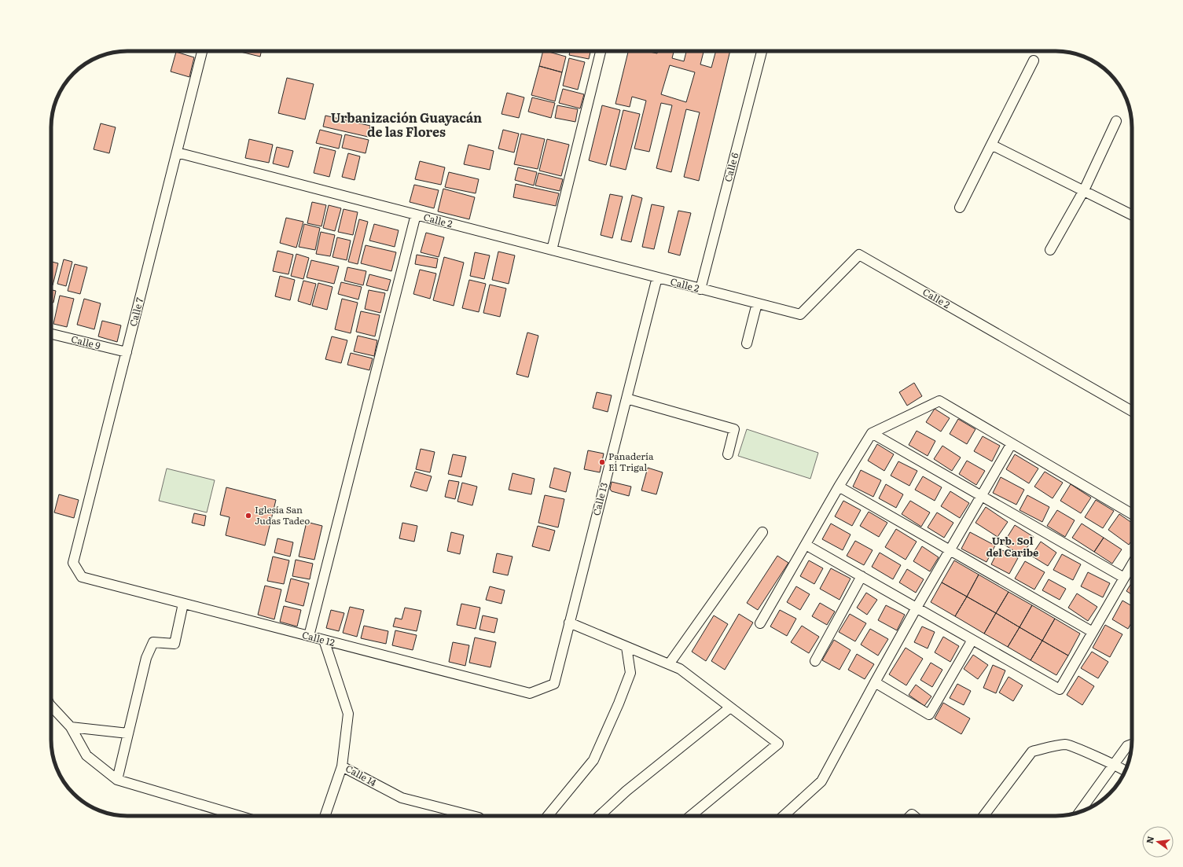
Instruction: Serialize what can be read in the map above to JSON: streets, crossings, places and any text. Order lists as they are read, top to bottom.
{
  "streets": {
    "street": [
      "Calle 6",
      "Calle 2",
      "Calle 7",
      "Calle 9",
      "Calle 13",
      "Calle 12",
      "Calle 14"
    ]
  },
  "crossings": [
    ["Calle 6", "Calle 2"],
    ["Calle 2", "Calle 7"],
    ["Calle 2", "Calle 13"],
    ["Calle 7", "Calle 9"],
    ["Calle 7", "Calle 12"],
    ["Calle 13", "Calle 12"],
    ["Calle 12", "Calle 14"]
  ],
  "districts": ["Urbanización Guayacán de las Flores", "Urb. Sol del Caribe"],
  "places": ["Panadería El Trigal", "Iglesía San Judas Tadeo"],
  "north": "left"
}
